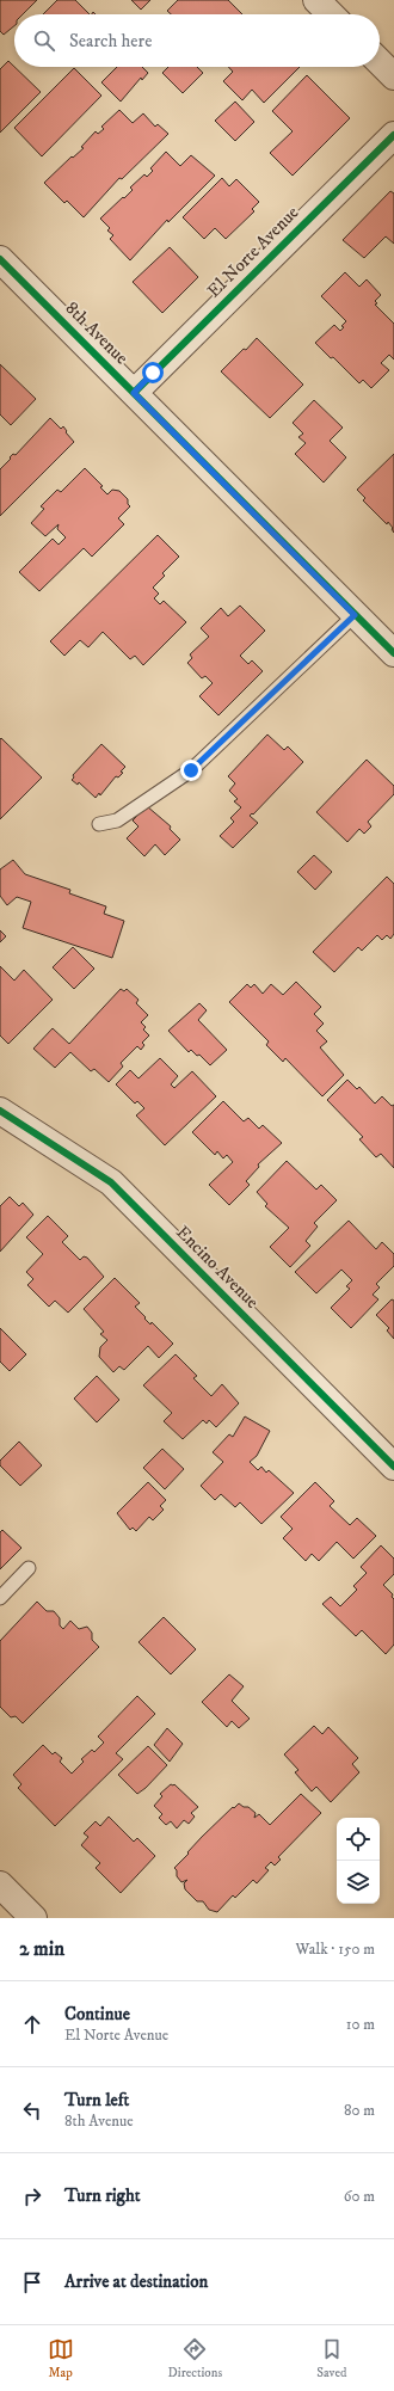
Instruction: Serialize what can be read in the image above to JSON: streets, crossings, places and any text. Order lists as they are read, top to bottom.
{
  "streets": {
    "street": ["El Norte Avenue", "8th Avenue", "Encino Avenue"]
  },
  "crossings": [
    ["El Norte Avenue", "8th Avenue"]
  ],
  "page": {
    "search": "Search here",
    "heading": ["2 min", "Walk · 150 m"],
    "list": [
      ["Continue", "El Norte Avenue", "10 m"],
      ["Turn left", "8th Avenue", "80 m"],
      ["Turn right", "60 m"],
      "Arrive at destination"
    ],
    "nav": ["Map", "Directions", "Saved"]
  }
}
